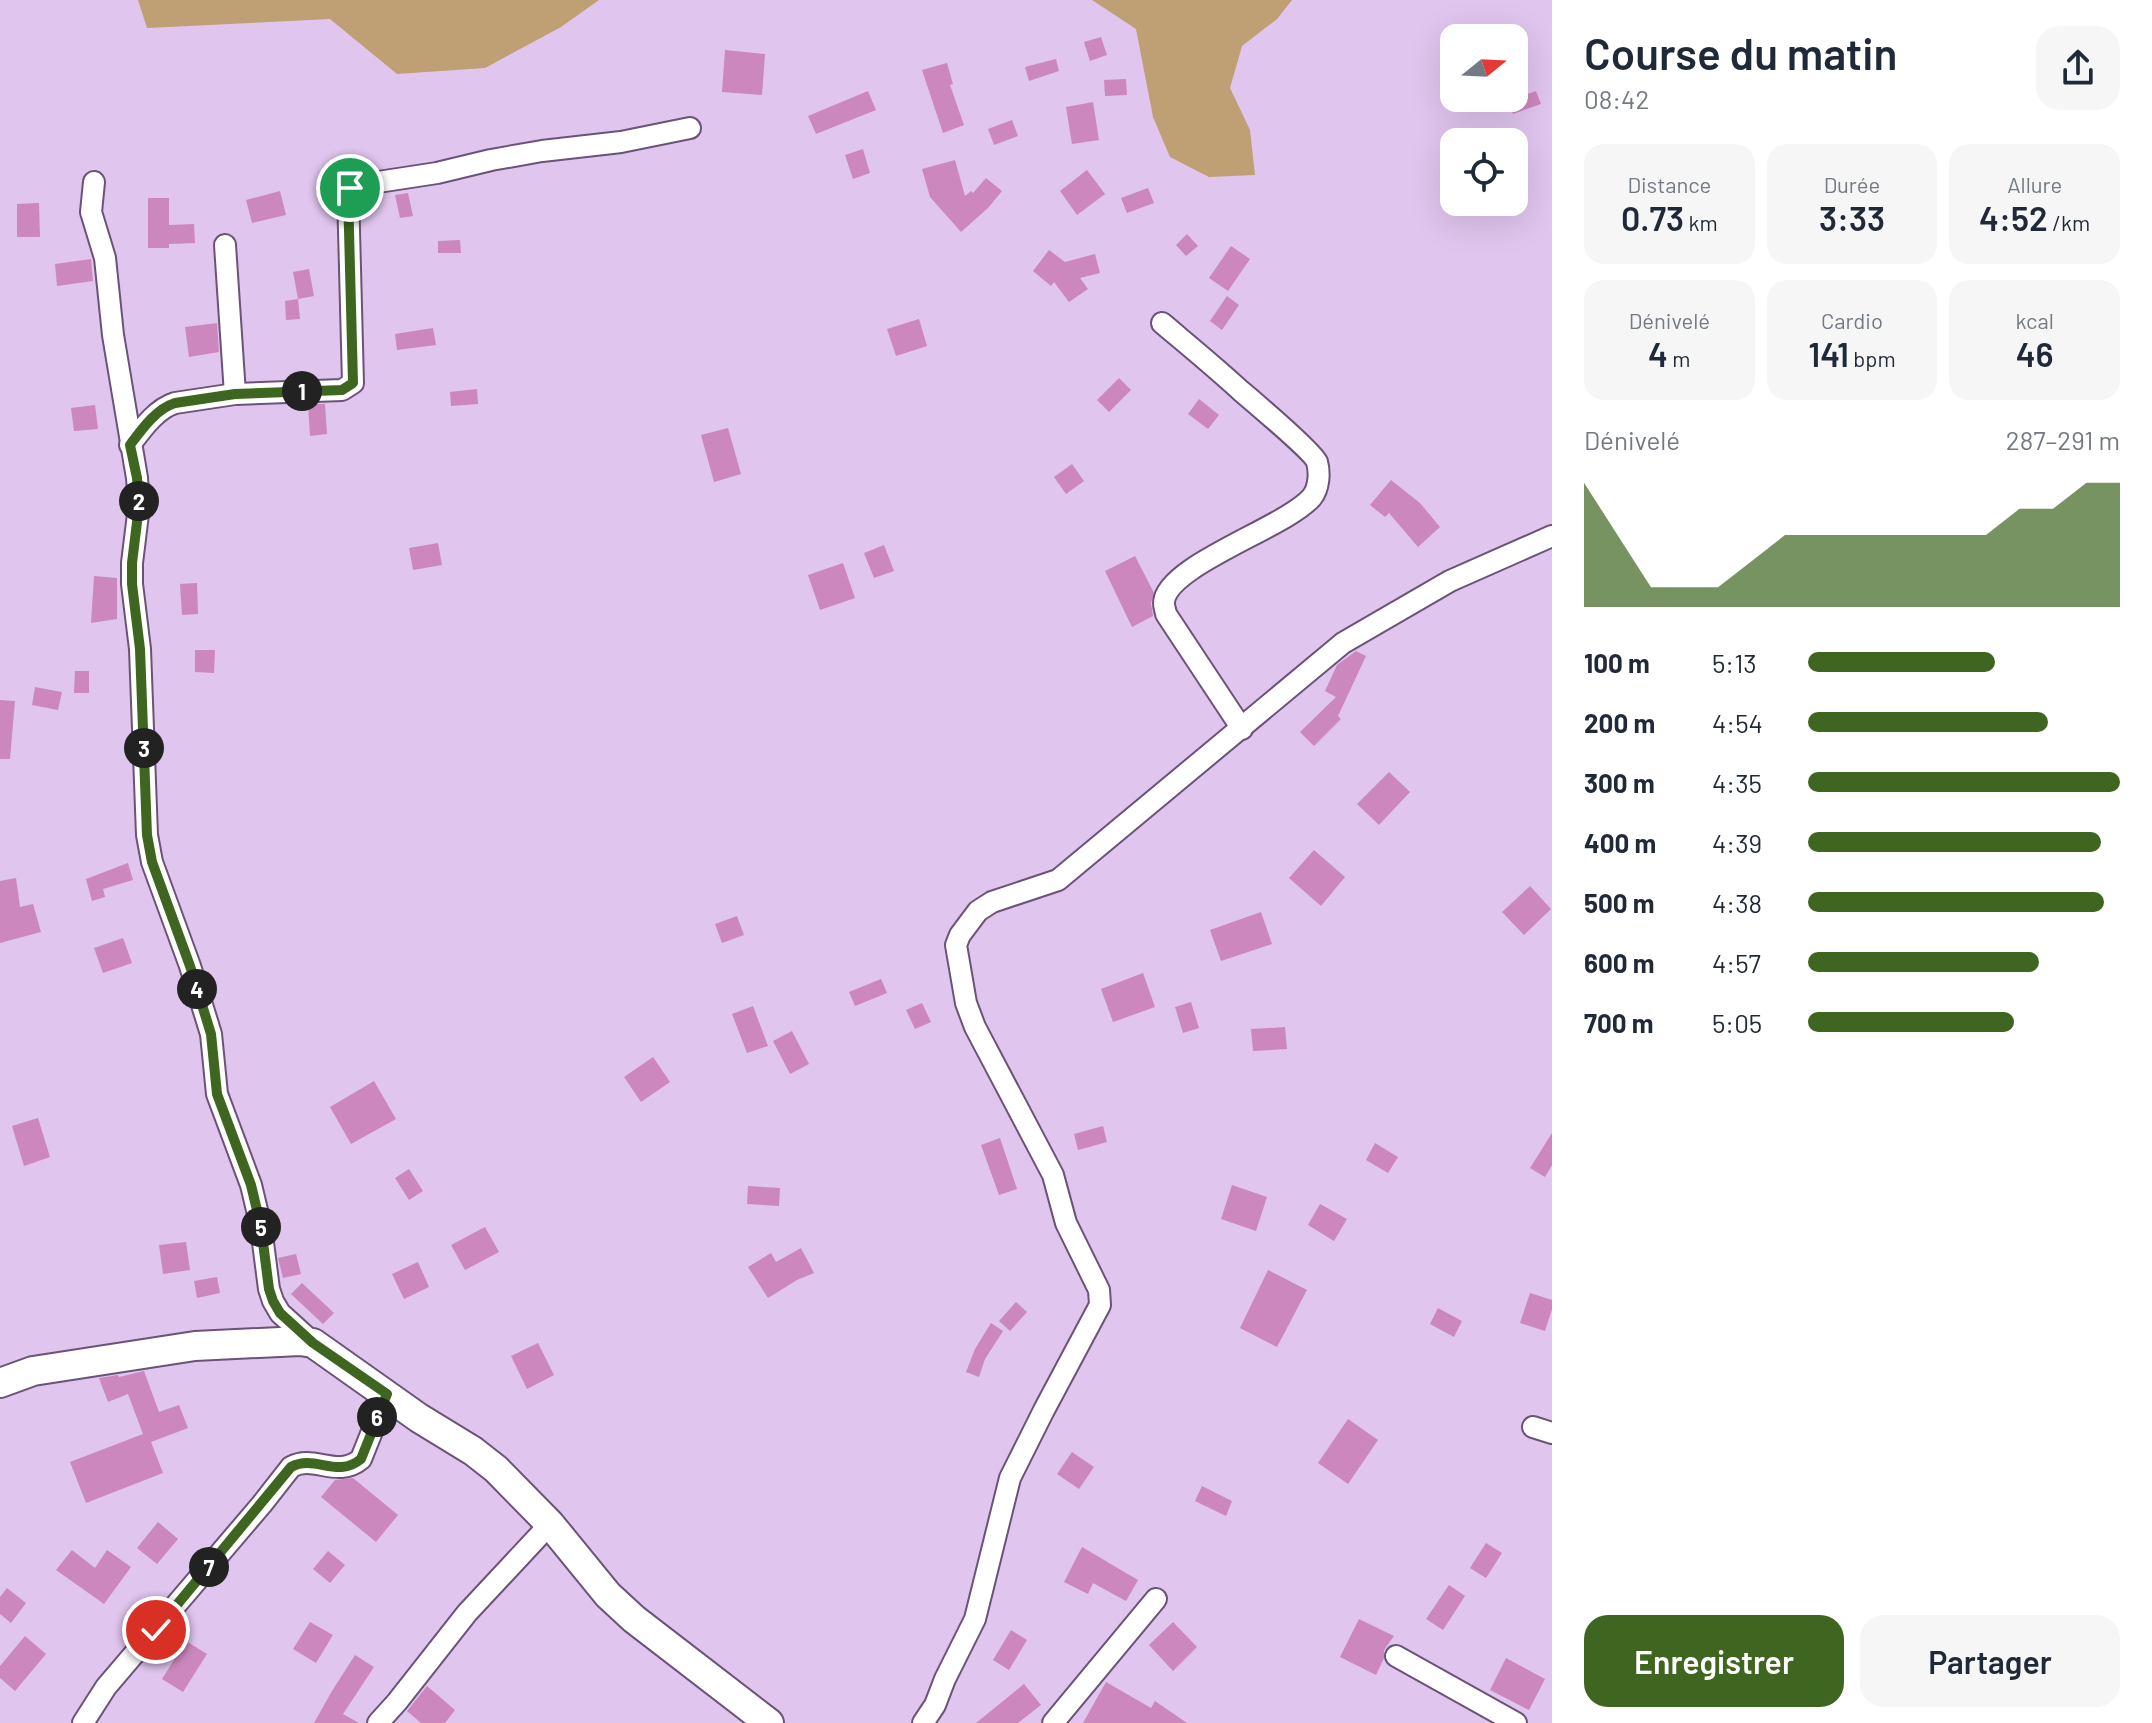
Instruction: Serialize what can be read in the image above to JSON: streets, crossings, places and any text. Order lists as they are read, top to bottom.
{
  "north": "right",
  "page": {
    "heading": ["Course du matin", "08:42"],
    "stats": [
      ["Distance", "0.73 km"],
      ["Durée", "3:33"],
      ["Allure", "4:52 /km"],
      ["Dénivelé", "4 m"],
      ["Cardio", "141 bpm"],
      ["kcal", "46"]
    ],
    "pins": [
      "1",
      "2",
      "3",
      "4",
      "5",
      "6",
      "7"
    ],
    "chart": ["Dénivelé", "287–291 m"],
    "list": [
      {
        "name": "100 m",
        "note": "5:13"
      },
      {
        "name": "200 m",
        "note": "4:54"
      },
      {
        "name": "300 m",
        "note": "4:35"
      },
      {
        "name": "400 m",
        "note": "4:39"
      },
      {
        "name": "500 m",
        "note": "4:38"
      },
      {
        "name": "600 m",
        "note": "4:57"
      },
      {
        "name": "700 m",
        "note": "5:05"
      }
    ],
    "buttons": ["Enregistrer", "Partager"]
  }
}
